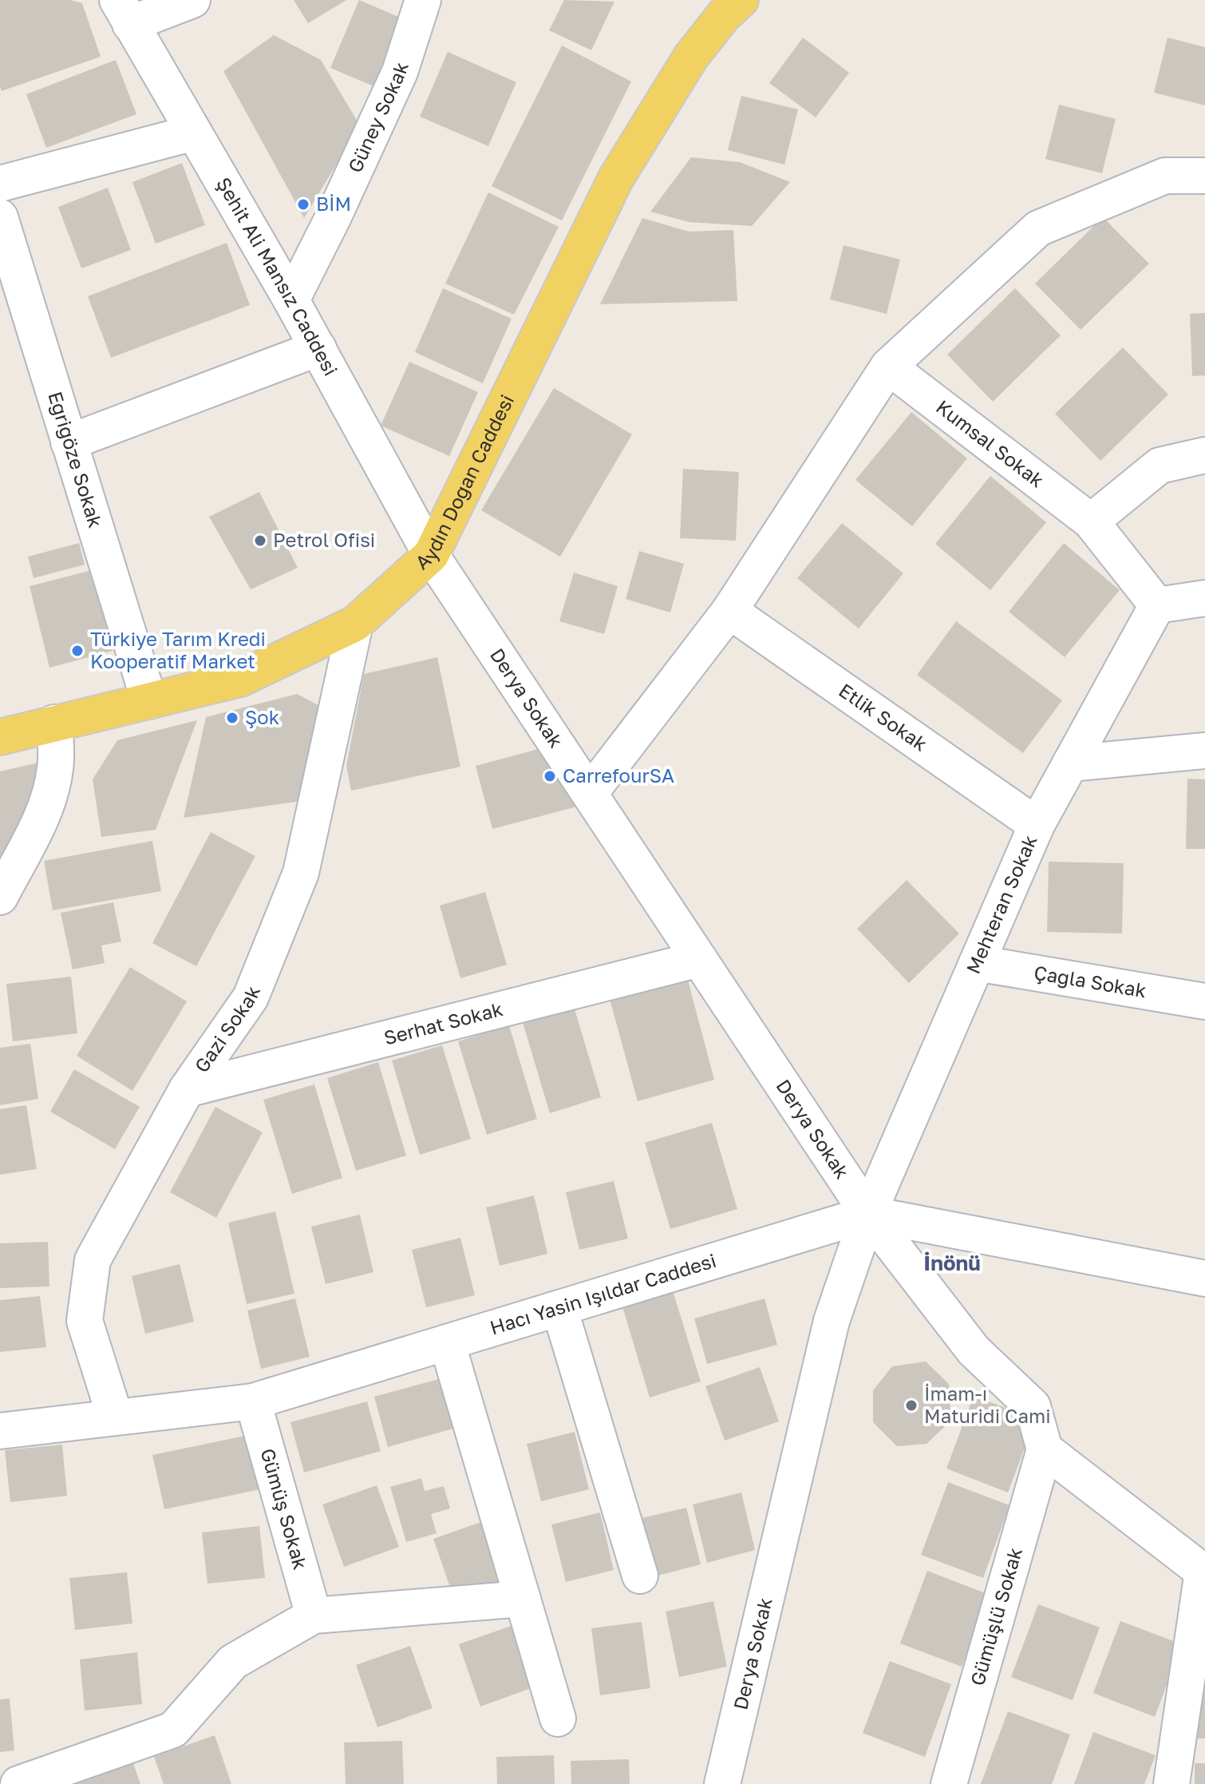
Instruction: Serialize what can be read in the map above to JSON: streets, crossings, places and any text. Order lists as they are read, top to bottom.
{
  "streets": {
    "main road": ["Aydın Doğan Caddesi"],
    "street": [
      "Güney Sokak",
      "Şehit Ali Mansız Caddesi",
      "Kumsal Sokak",
      "Eğrigöze Sokak",
      "Derya Sokak",
      "Etlik Sokak",
      "Mehteran Sokak",
      "Çağla Sokak",
      "Serhat Sokak",
      "Gazi Sokak",
      "Hacı Yasin Işıldar Caddesi",
      "Gümüş Sokak",
      "Gümüşlü Sokak"
    ]
  },
  "crossings": [
    ["Güney Sokak", "Şehit Ali Mansız Caddesi"],
    ["Şehit Ali Mansız Caddesi", "Aydın Doğan Caddesi"],
    ["Şehit Ali Mansız Caddesi", "Derya Sokak"],
    ["Kumsal Sokak", "Mehteran Sokak"],
    ["Eğrigöze Sokak", "Aydın Doğan Caddesi"],
    ["Aydın Doğan Caddesi", "Derya Sokak"],
    ["Aydın Doğan Caddesi", "Gazi Sokak"],
    ["Derya Sokak", "Mehteran Sokak"],
    ["Derya Sokak", "Serhat Sokak"],
    ["Derya Sokak", "Hacı Yasin Işıldar Caddesi"],
    ["Etlik Sokak", "Mehteran Sokak"],
    ["Mehteran Sokak", "Çağla Sokak"],
    ["Mehteran Sokak", "Hacı Yasin Işıldar Caddesi"],
    ["Serhat Sokak", "Gazi Sokak"],
    ["Gazi Sokak", "Hacı Yasin Işıldar Caddesi"],
    ["Hacı Yasin Işıldar Caddesi", "Gümüş Sokak"]
  ],
  "districts": ["İnönü"],
  "places": [
    "BİM",
    "Petrol Ofisi",
    "Türkiye Tarım Kredi Kooperatif Market",
    "Şok",
    "CarrefourSA",
    "İmam-ı Maturidi Cami"
  ]
}
